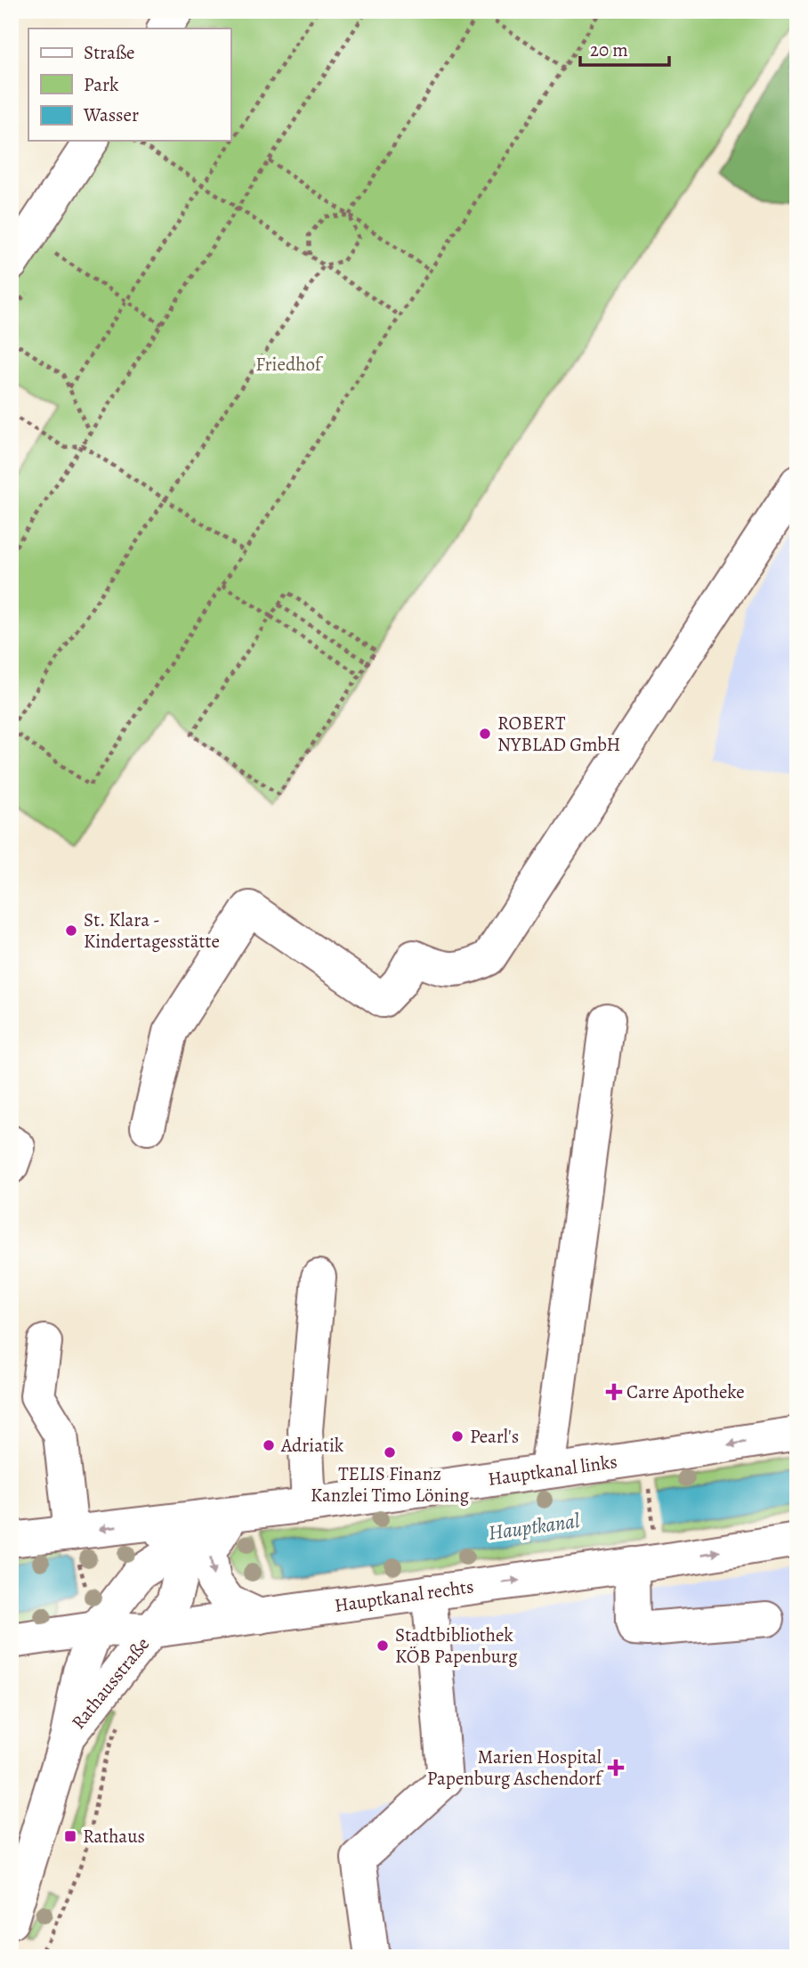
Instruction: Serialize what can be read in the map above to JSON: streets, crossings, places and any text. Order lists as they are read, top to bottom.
{
  "streets": {
    "street": ["Hauptkanal links", "Hauptkanal rechts", "Rathausstraße"]
  },
  "crossings": [
    ["Hauptkanal links", "Hauptkanal rechts"],
    ["Hauptkanal links", "Rathausstraße"],
    ["Hauptkanal rechts", "Rathausstraße"]
  ],
  "one_way": ["Hauptkanal rechts"],
  "water": ["Hauptkanal"],
  "parks": ["Friedhof"],
  "places": {
    "other": [
      "ROBERT NYBLAD GmbH",
      "St. Klara - Kindertagesstätte",
      "Pearl's",
      "Adriatik",
      "TELIS Finanz Kanzlei Timo Löning",
      "Stadtbibliothek KÖB Papenburg"
    ],
    "health": ["Carre Apotheke", "Marien Hospital Papenburg Aschendorf"],
    "transit": ["Rathaus"]
  },
  "legend": ["Straße", "Park", "Wasser"],
  "scale_bar": "20 m"
}
